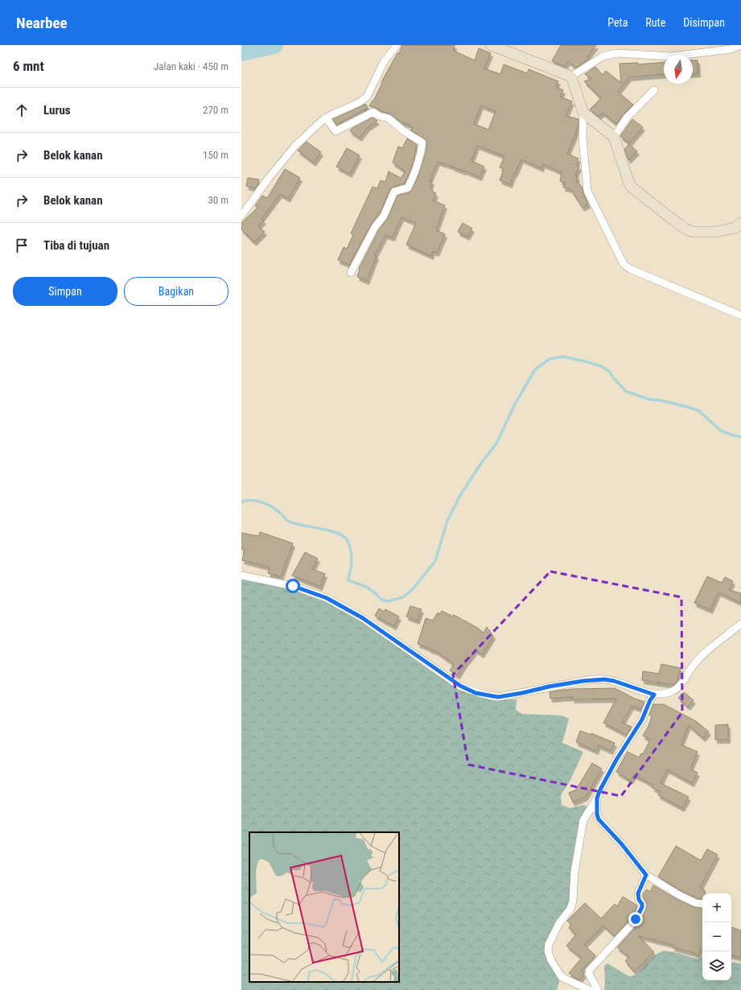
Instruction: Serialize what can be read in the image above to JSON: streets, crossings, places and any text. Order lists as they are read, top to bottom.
{
  "north": "bottom",
  "page": {
    "header": "Nearbee",
    "nav": ["Peta", "Rute", "Disimpan"],
    "heading": ["6 mnt", "Jalan kaki · 450 m"],
    "list": [
      ["Lurus", "270 m"],
      ["Belok kanan", "150 m"],
      ["Belok kanan", "30 m"],
      "Tiba di tujuan"
    ],
    "buttons": ["Simpan", "Bagikan"],
    "map_buttons": ["+", "−"]
  }
}
